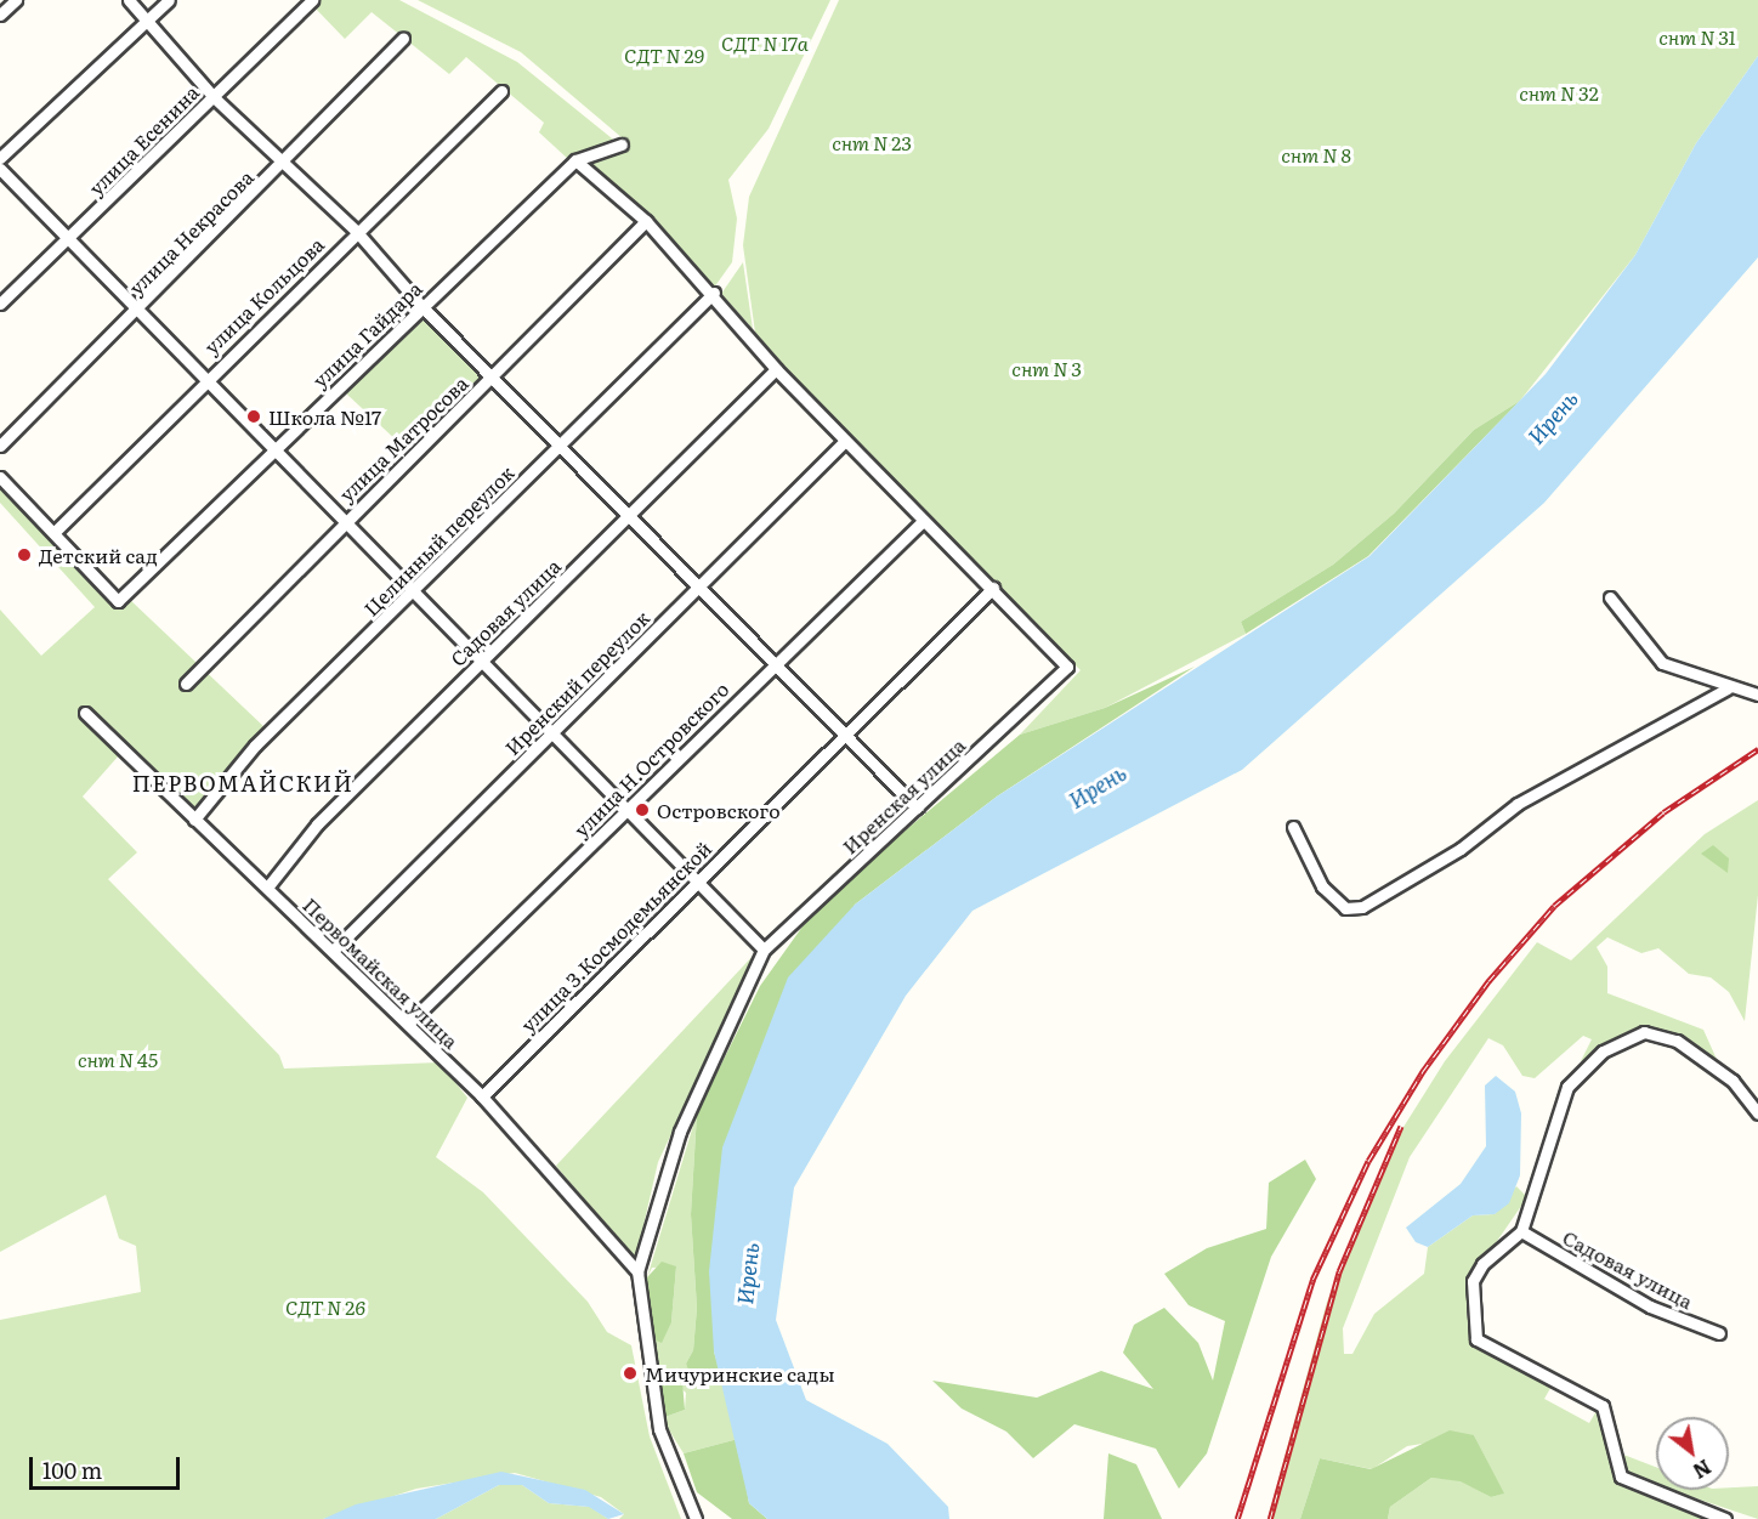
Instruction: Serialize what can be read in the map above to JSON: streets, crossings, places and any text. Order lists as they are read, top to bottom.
{
  "streets": {
    "street": [
      "улица Есенина",
      "улица Некрасова",
      "улица Кольцова",
      "улица Гайдара",
      "улица Матросова",
      "Целинный переулок",
      "Садовая улица",
      "Иренский переулок",
      "улица Н.Островского",
      "Иренская улица",
      "улица З.Космодемьянской",
      "Первомайская улица"
    ]
  },
  "crossings": [
    ["улица Кольцова", "улица Гайдара"],
    ["Целинный переулок", "Первомайская улица"],
    ["Садовая улица", "Первомайская улица"],
    ["Иренский переулок", "Первомайская улица"],
    ["улица Н.Островского", "Первомайская улица"],
    ["Иренская улица", "улица З.Космодемьянской"],
    ["улица З.Космодемьянской", "Первомайская улица"]
  ],
  "districts": ["ПЕРВОМАЙСКИЙ"],
  "water": ["Ирень"],
  "parks": [
    "снт N 31",
    "СДТ N 17а",
    "СДТ N 29",
    "снт N 32",
    "снт N 23",
    "снт N 8",
    "снт N 3",
    "снт N 45",
    "СДТ N 26"
  ],
  "places": [
    "Школа №17",
    "Детский сад",
    "Островского",
    "Мичуринские сады"
  ],
  "scale_bar": "100 m",
  "north": "bottom right"
}
